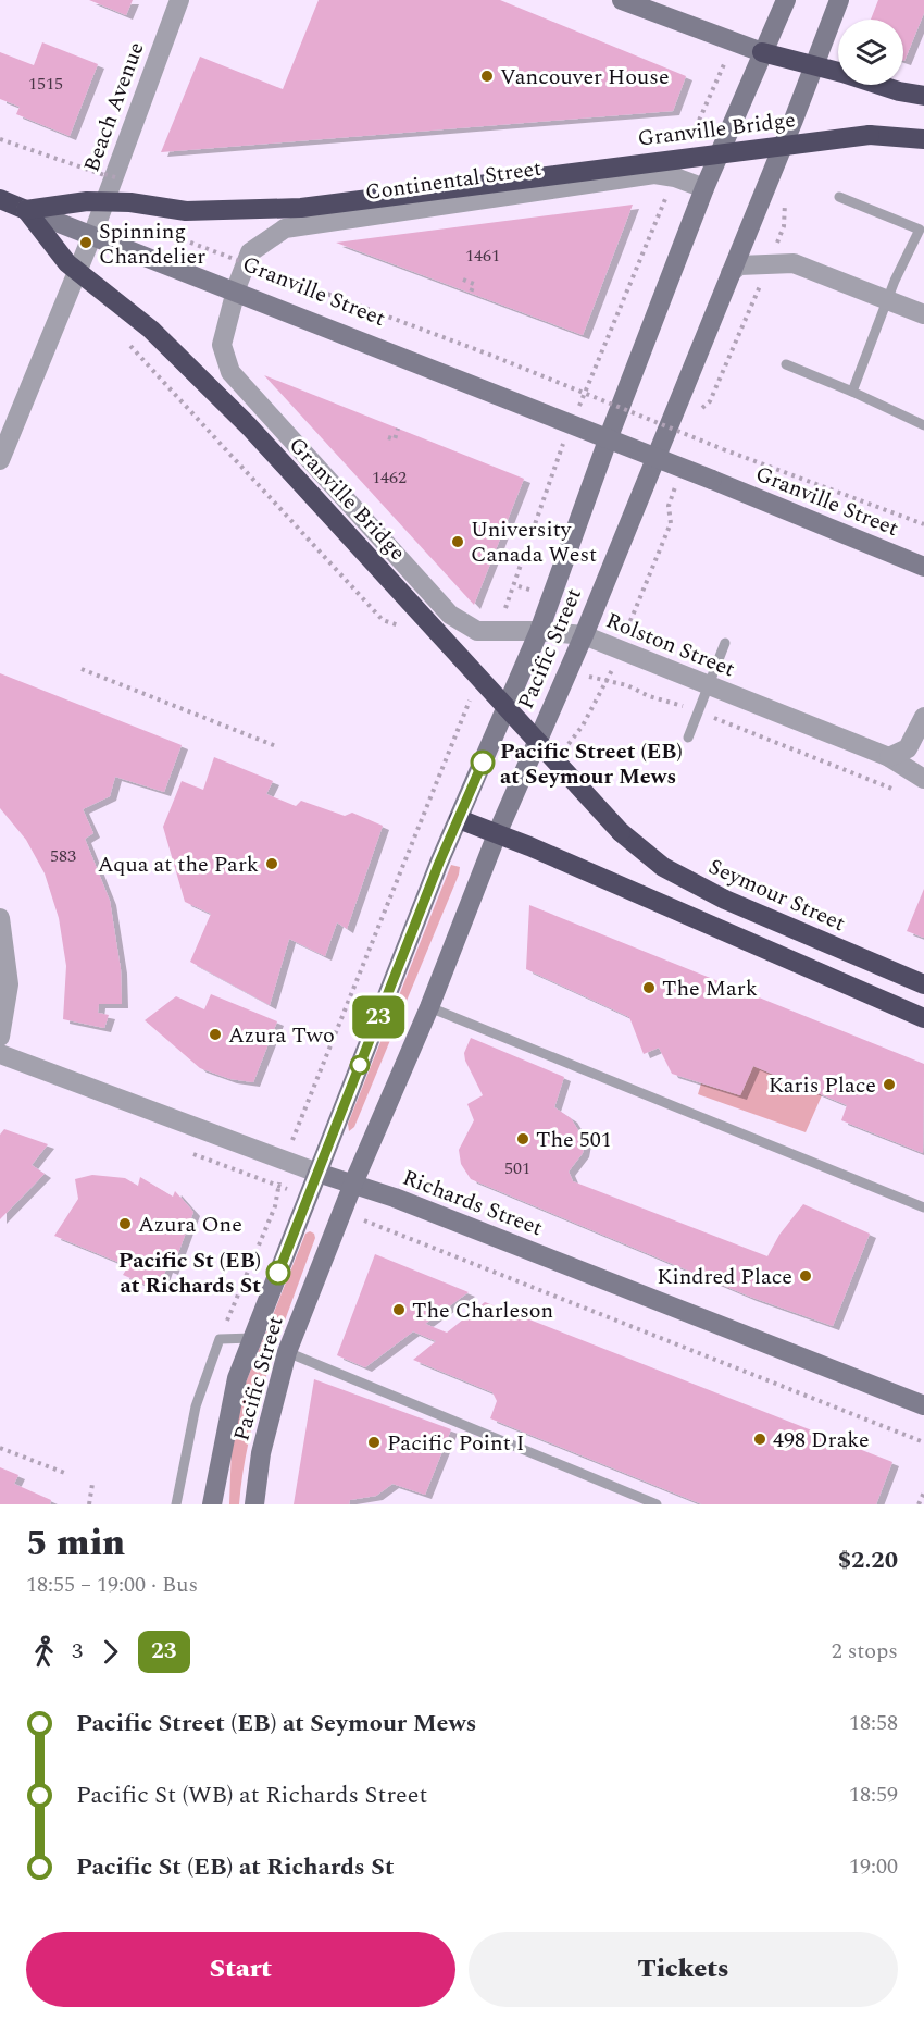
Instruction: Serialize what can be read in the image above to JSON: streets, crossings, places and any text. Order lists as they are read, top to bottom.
{
  "streets": {
    "highway": ["Granville Bridge", "Seymour Street"],
    "main road": ["Granville Street", "Pacific Street", "Richards Street"],
    "street": ["Beach Avenue", "Continental Street", "Rolston Street"]
  },
  "crossings": [
    ["Beach Avenue", "Granville Street"],
    ["Granville Bridge", "Granville Street"],
    ["Granville Bridge", "Seymour Street"],
    ["Continental Street", "Granville Street"],
    ["Continental Street", "Rolston Street"],
    ["Continental Street", "Pacific Street"],
    ["Granville Street", "Rolston Street"],
    ["Granville Street", "Pacific Street"],
    ["Rolston Street", "Pacific Street"],
    ["Pacific Street", "Richards Street"]
  ],
  "places": [
    "Vancouver House",
    "Spinning Chandelier",
    "University Canada West",
    "Pacific Street (EB) at Seymour Mews",
    "Aqua at the Park",
    "The Mark",
    "Azura Two",
    "Karis Place",
    "The 501",
    "Azura One",
    "Pacific St (EB) at Richards St",
    "Kindred Place",
    "The Charleson",
    "498 Drake",
    "Pacific Point I"
  ],
  "lines": ["bus line 23"],
  "house_numbers": [
    "1515",
    "1461",
    "1462",
    "583",
    "501"
  ],
  "page": {
    "on_map": "23",
    "heading": ["5 min", "18:55 – 19:00 · Bus", "$2.20"],
    "legs": ["3", "23", "2 stops"],
    "list": [
      {
        "name": "Pacific Street (EB) at Seymour Mews",
        "value": "18:58"
      },
      {
        "name": "Pacific St (WB) at Richards Street",
        "value": "18:59"
      },
      {
        "name": "Pacific St (EB) at Richards St",
        "value": "19:00"
      }
    ],
    "buttons": ["Start", "Tickets"]
  }
}
